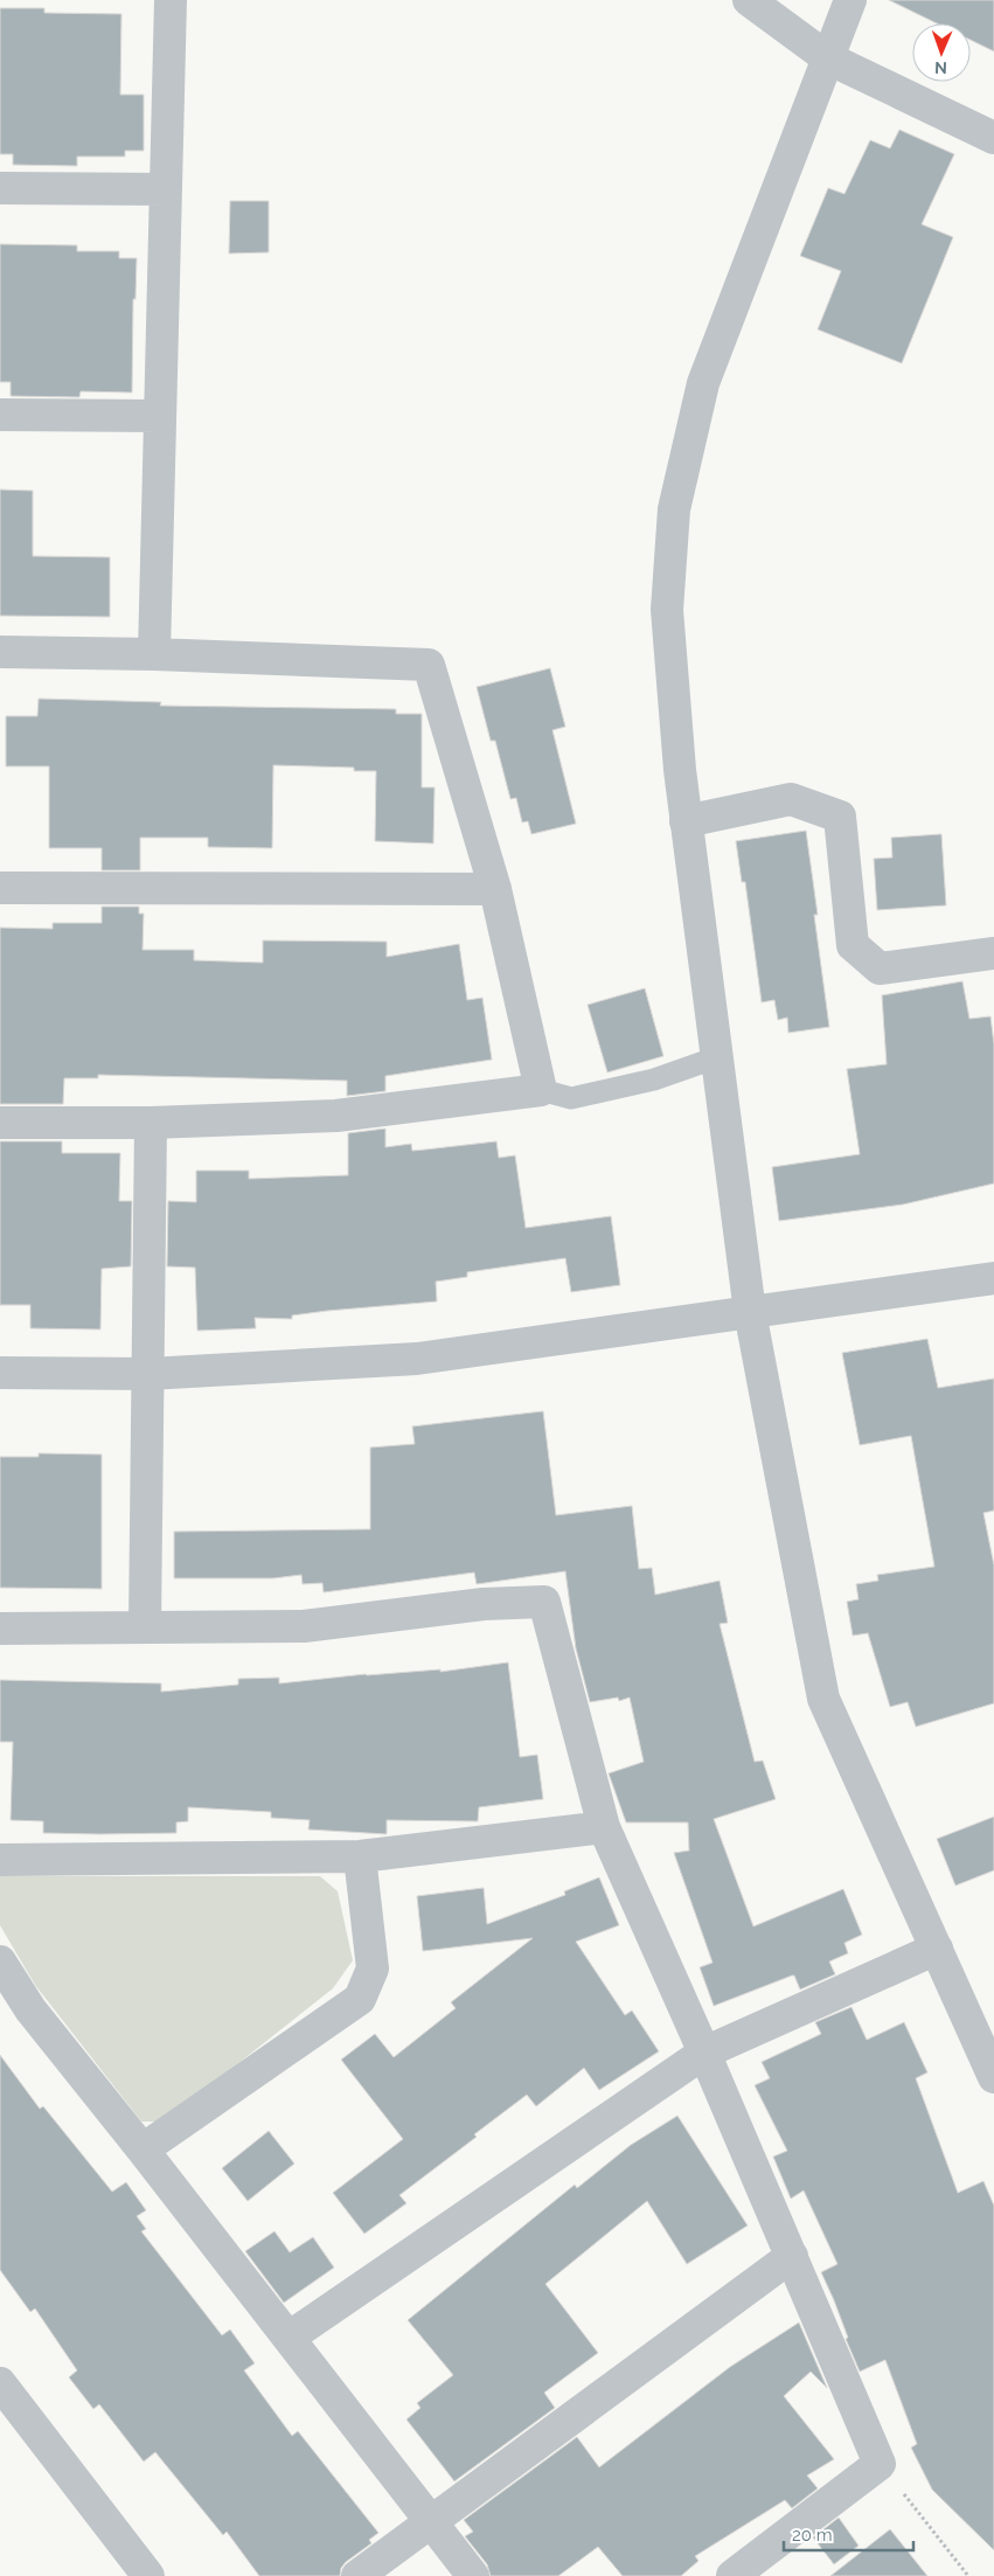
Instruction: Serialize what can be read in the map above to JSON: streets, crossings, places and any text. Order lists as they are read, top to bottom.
{
  "scale_bar": "20 m",
  "north": "bottom"
}
